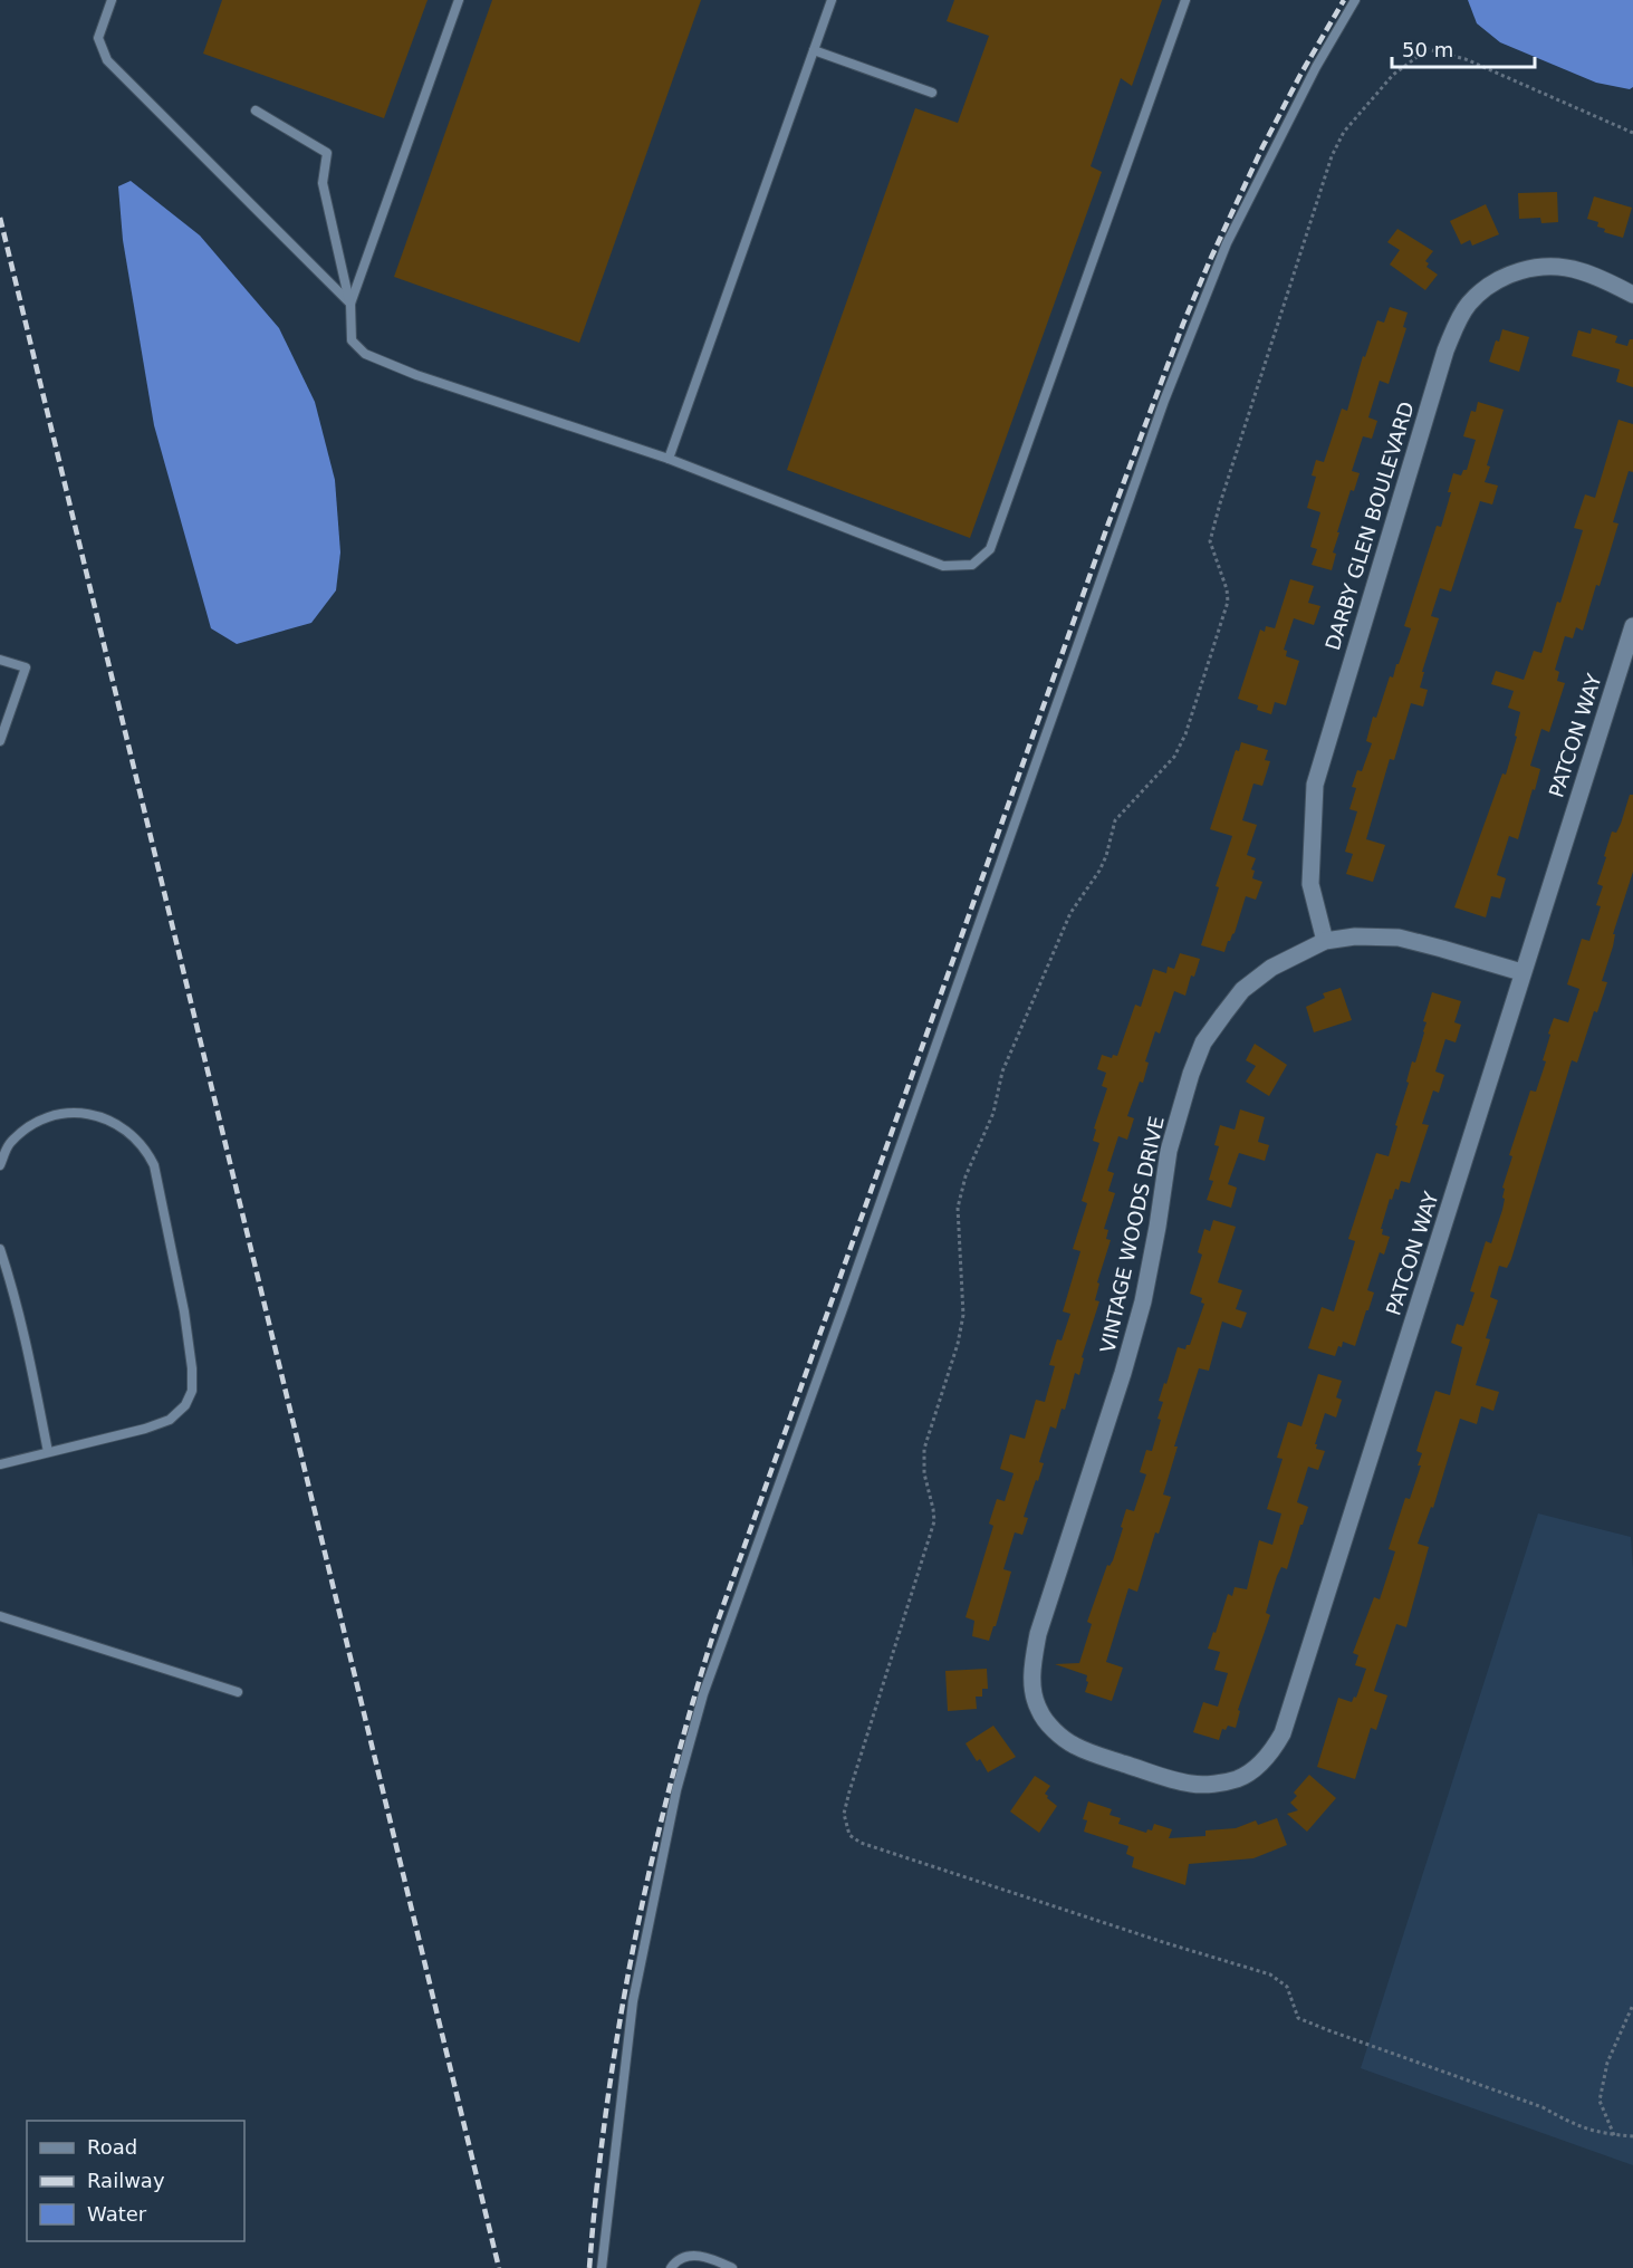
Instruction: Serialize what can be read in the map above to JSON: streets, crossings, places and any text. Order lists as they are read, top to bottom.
{
  "streets": {
    "street": ["DARBY GLEN BOULEVARD", "PATCON WAY", "VINTAGE WOODS DRIVE"]
  },
  "crossings": [
    ["DARBY GLEN BOULEVARD", "VINTAGE WOODS DRIVE"],
    ["PATCON WAY", "VINTAGE WOODS DRIVE"]
  ],
  "legend": ["Road", "Railway", "Water"],
  "scale_bar": "50 m"
}
